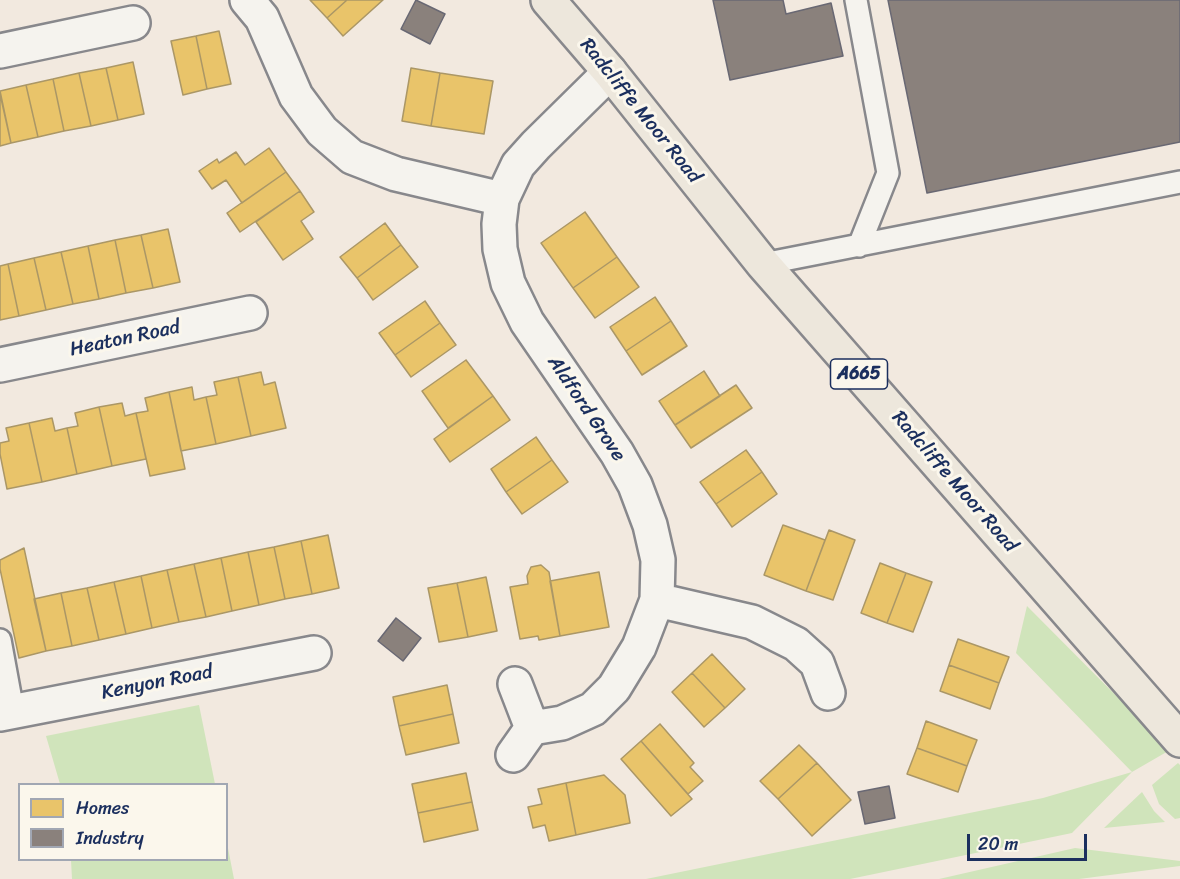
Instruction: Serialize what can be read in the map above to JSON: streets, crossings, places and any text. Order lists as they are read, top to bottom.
{
  "streets": {
    "main road": ["Radcliffe Moor Road", "A665"],
    "street": ["Heaton Road", "Aldford Grove", "Kenyon Road"]
  },
  "crossings": [
    ["Radcliffe Moor Road", "Aldford Grove"]
  ],
  "legend": ["Homes", "Industry"],
  "scale_bar": "20 m"
}
